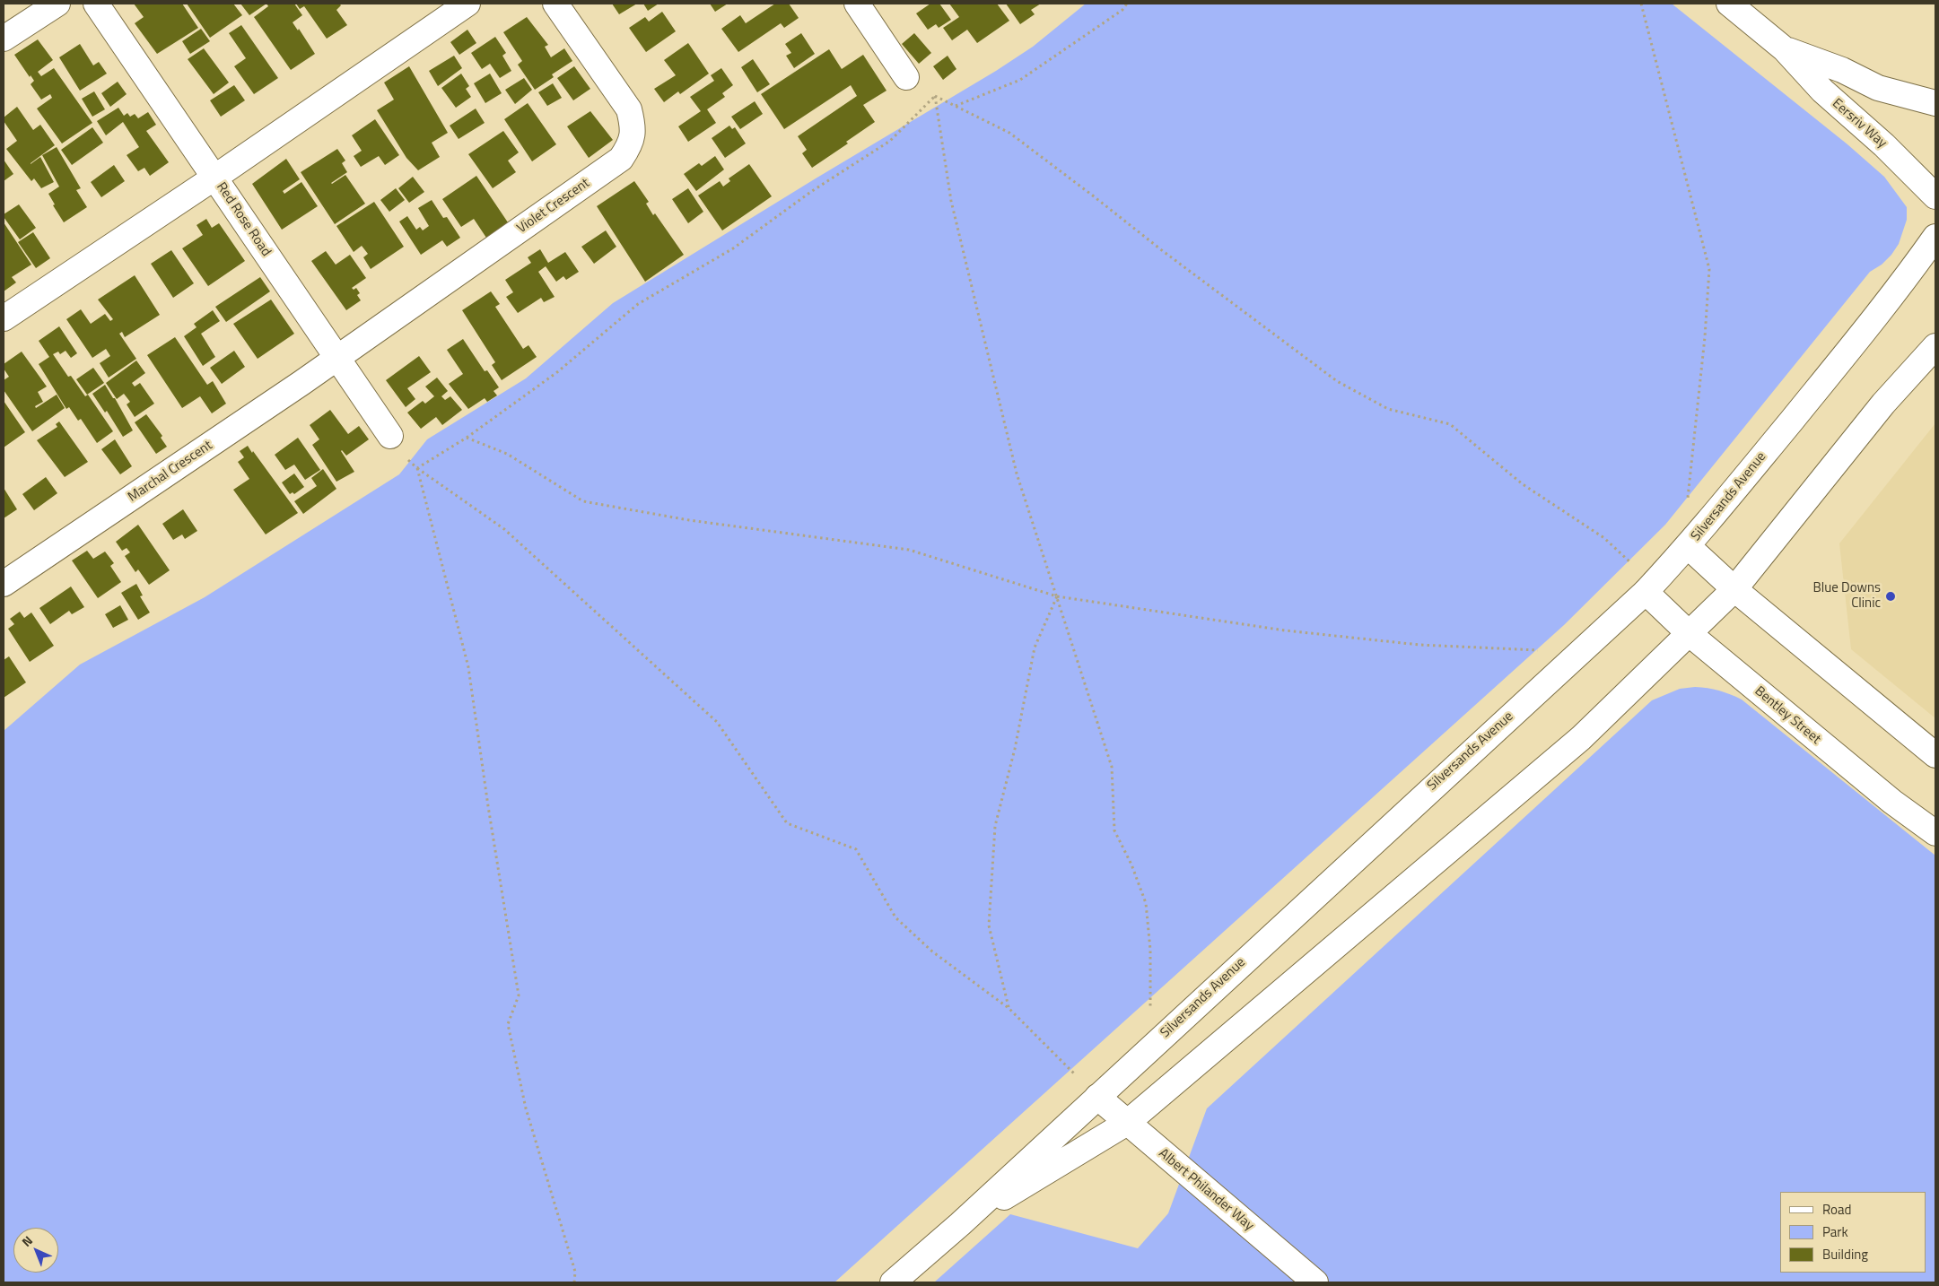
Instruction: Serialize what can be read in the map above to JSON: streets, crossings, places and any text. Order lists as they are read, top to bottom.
{
  "streets": {
    "street": [
      "Eersriv Way",
      "Violet Crescent",
      "Red Rose Road",
      "Marchal Crescent",
      "Silversands Avenue",
      "Bentley Street",
      "Albert Philander Way"
    ]
  },
  "crossings": [
    ["Violet Crescent", "Red Rose Road"],
    ["Violet Crescent", "Marchal Crescent"],
    ["Red Rose Road", "Marchal Crescent"],
    ["Silversands Avenue", "Bentley Street"],
    ["Silversands Avenue", "Albert Philander Way"]
  ],
  "places": ["Blue Downs Clinic"],
  "legend": ["Road", "Park", "Building"],
  "north": "top left"
}
